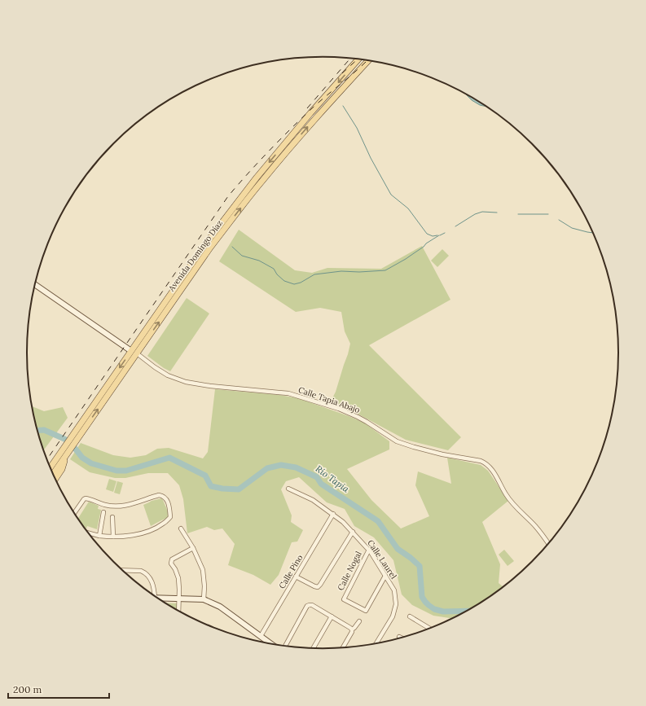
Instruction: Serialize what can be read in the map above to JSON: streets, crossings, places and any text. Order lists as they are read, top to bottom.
{
  "streets": {
    "main road": ["Avenida Domingo Díaz"],
    "street": [
      "Calle Tapia Abajo",
      "Calle Laurel",
      "Calle Nogal",
      "Calle Pino"
    ]
  },
  "crossings": [
    ["Avenida Domingo Díaz", "Calle Tapia Abajo"],
    ["Calle Laurel", "Calle Nogal"],
    ["Calle Laurel", "Calle Pino"]
  ],
  "water": ["Río Tapia"],
  "scale_bar": "200 m"
}
